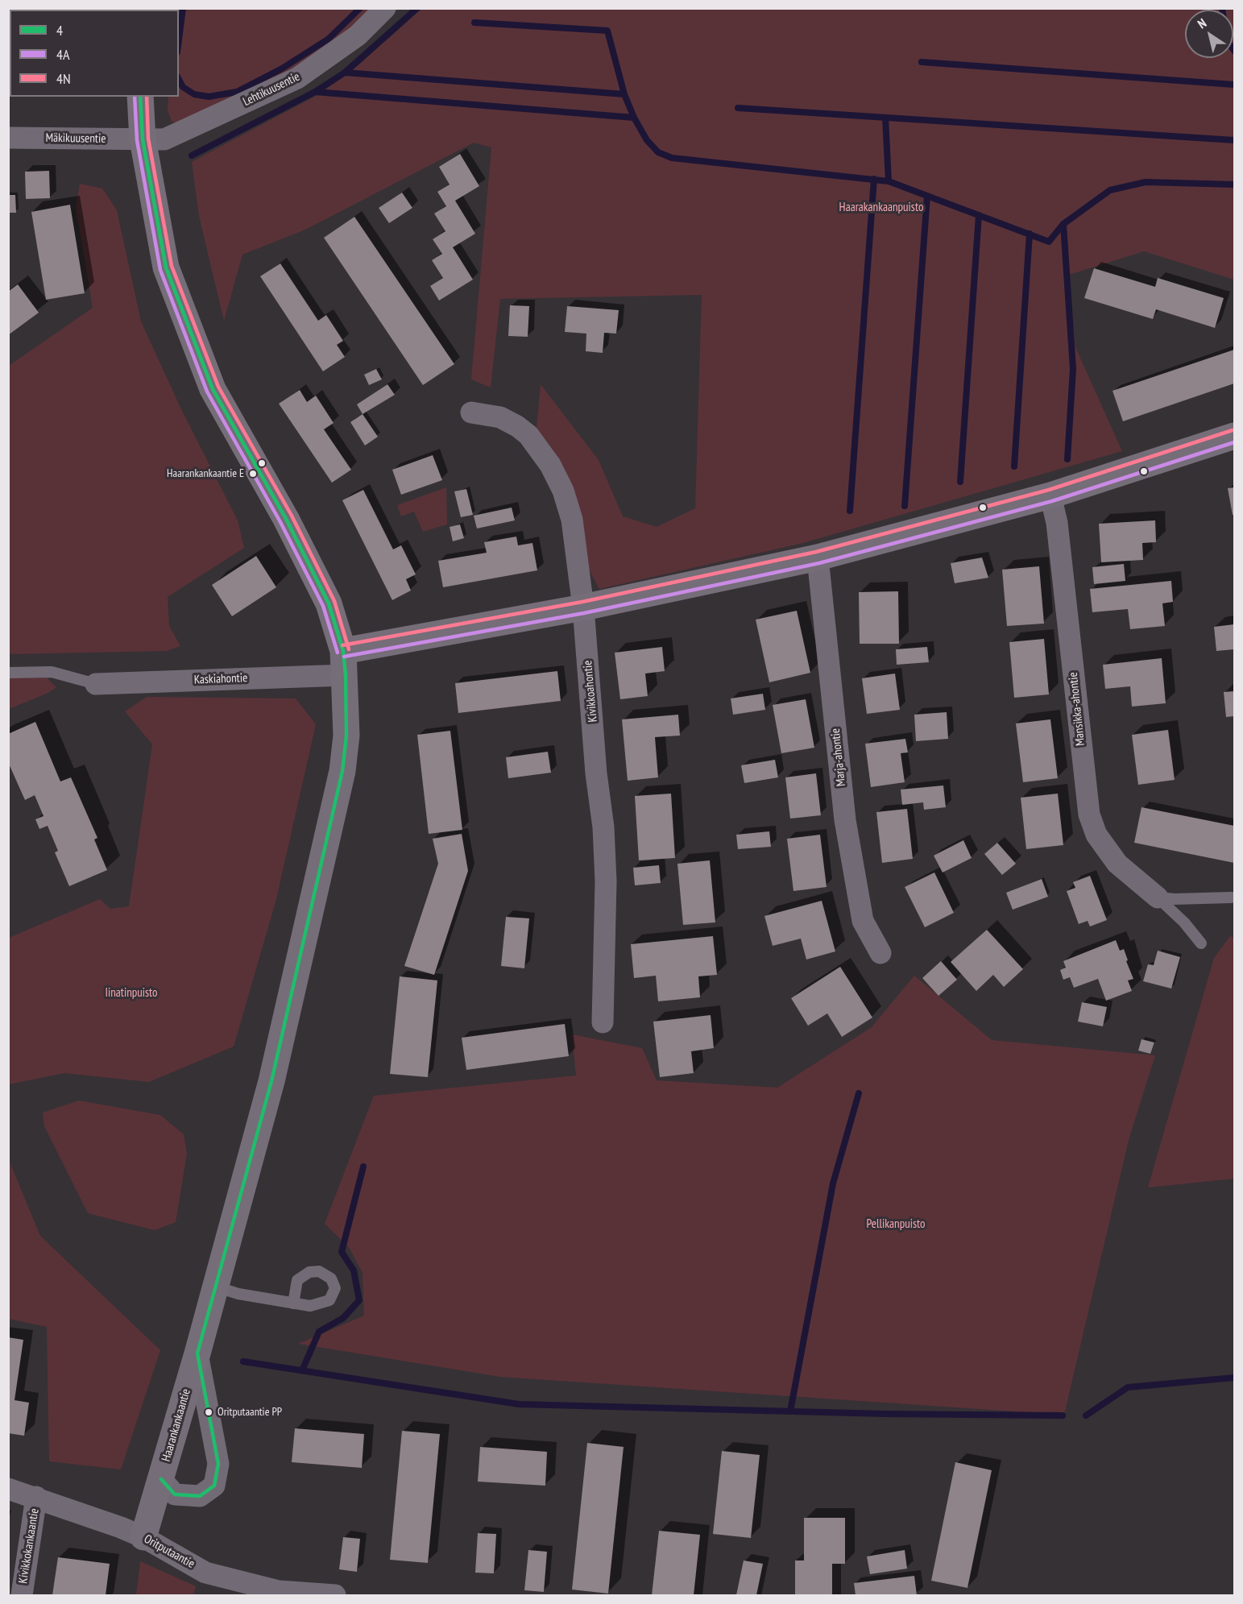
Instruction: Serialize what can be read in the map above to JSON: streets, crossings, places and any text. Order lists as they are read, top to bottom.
{
  "streets": {
    "street": [
      "Lehtikuusentie",
      "Mäkikuusentie",
      "Kaskiahontie",
      "Kivikkoahontie",
      "Mansikka-ahontie",
      "Marja-ahontie",
      "Haarankankaantie",
      "Kivikkokankaantie",
      "Oritputaantie"
    ]
  },
  "crossings": [
    ["Lehtikuusentie", "Mäkikuusentie"],
    ["Lehtikuusentie", "Haarankankaantie"],
    ["Mäkikuusentie", "Haarankankaantie"],
    ["Kaskiahontie", "Kivikkoahontie"],
    ["Kaskiahontie", "Mansikka-ahontie"],
    ["Kaskiahontie", "Marja-ahontie"],
    ["Kaskiahontie", "Haarankankaantie"],
    ["Haarankankaantie", "Oritputaantie"],
    ["Kivikkokankaantie", "Oritputaantie"]
  ],
  "parks": ["Haarakankaanpuisto", "Iinatinpuisto", "Pellikanpuisto"],
  "places": ["Haarankankaantie E", "Oritputaantie PP"],
  "lines": ["transit line 4", "transit line 4A", "transit line 4N"],
  "legend": ["4", "4A", "4N"],
  "north": "top left"
}
